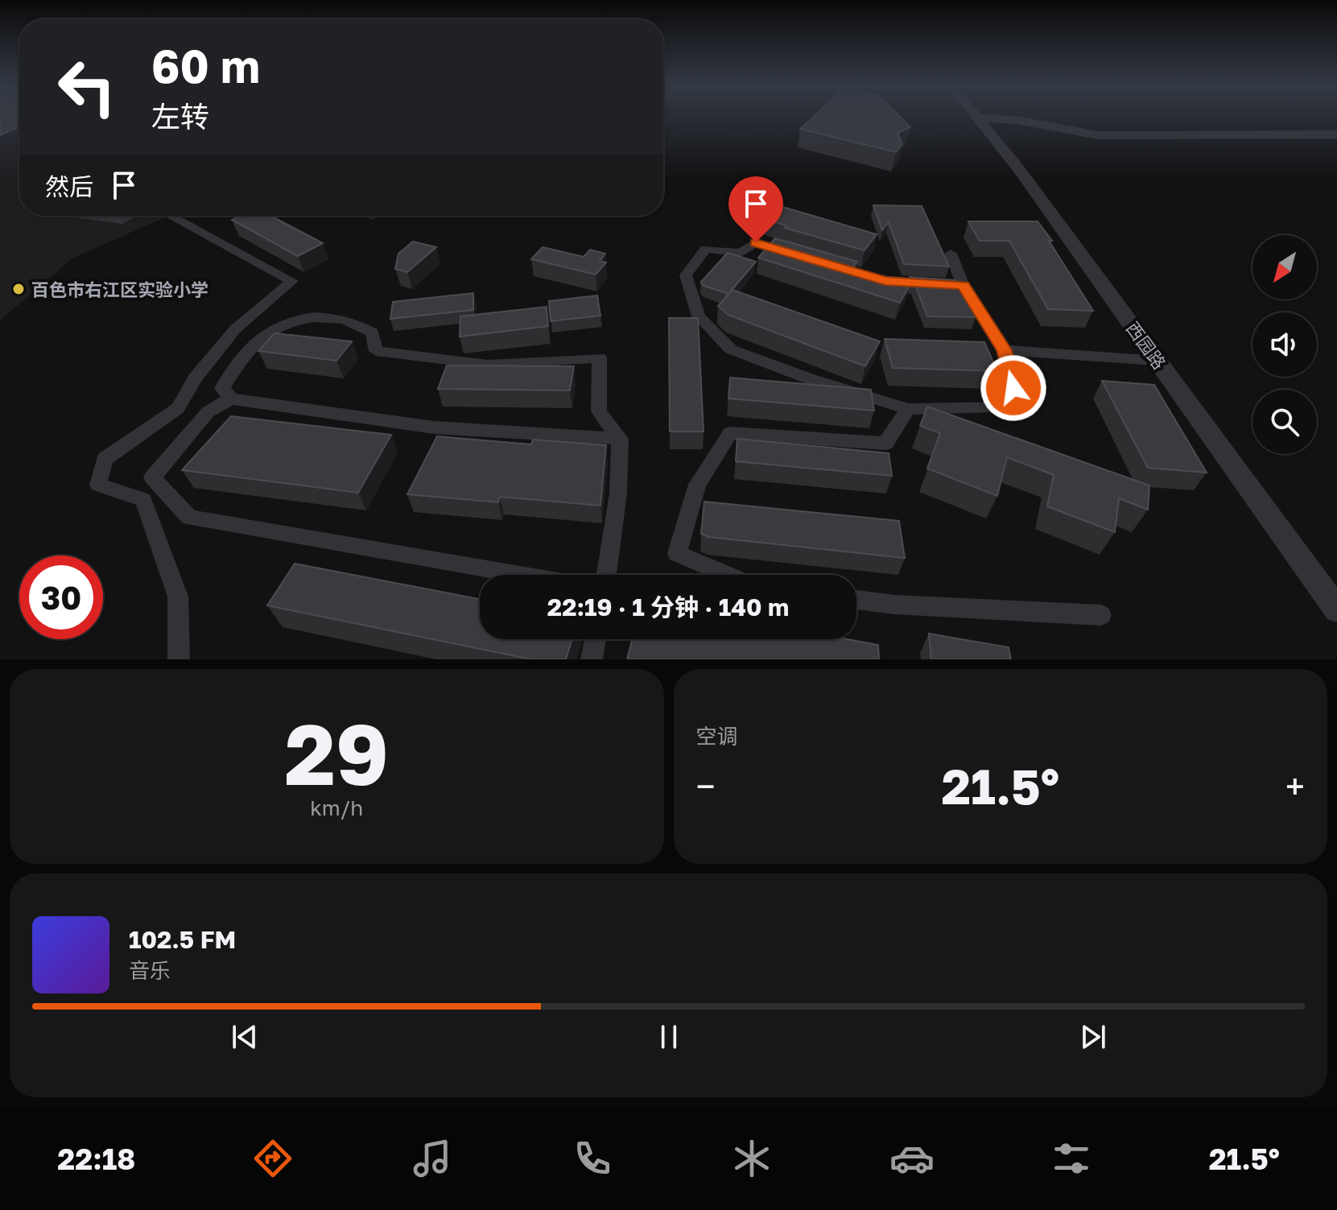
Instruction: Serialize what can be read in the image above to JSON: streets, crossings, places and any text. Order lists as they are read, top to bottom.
{
  "streets": {
    "street": ["西园路"]
  },
  "places": ["百色市右江区实验小学"],
  "north": "bottom left",
  "page": {
    "turn": ["60 m", "左转"],
    "then": "然后",
    "limit": "30",
    "trip": "22:19 · 1 分钟 · 140 m",
    "tile": [
      ["29", "km/h"],
      "空调"
    ],
    "heat": ["−", "21.5°", "+"],
    "song": ["102.5 FM", "音乐"],
    "tabs": ["22:18", "21.5°"]
  }
}
